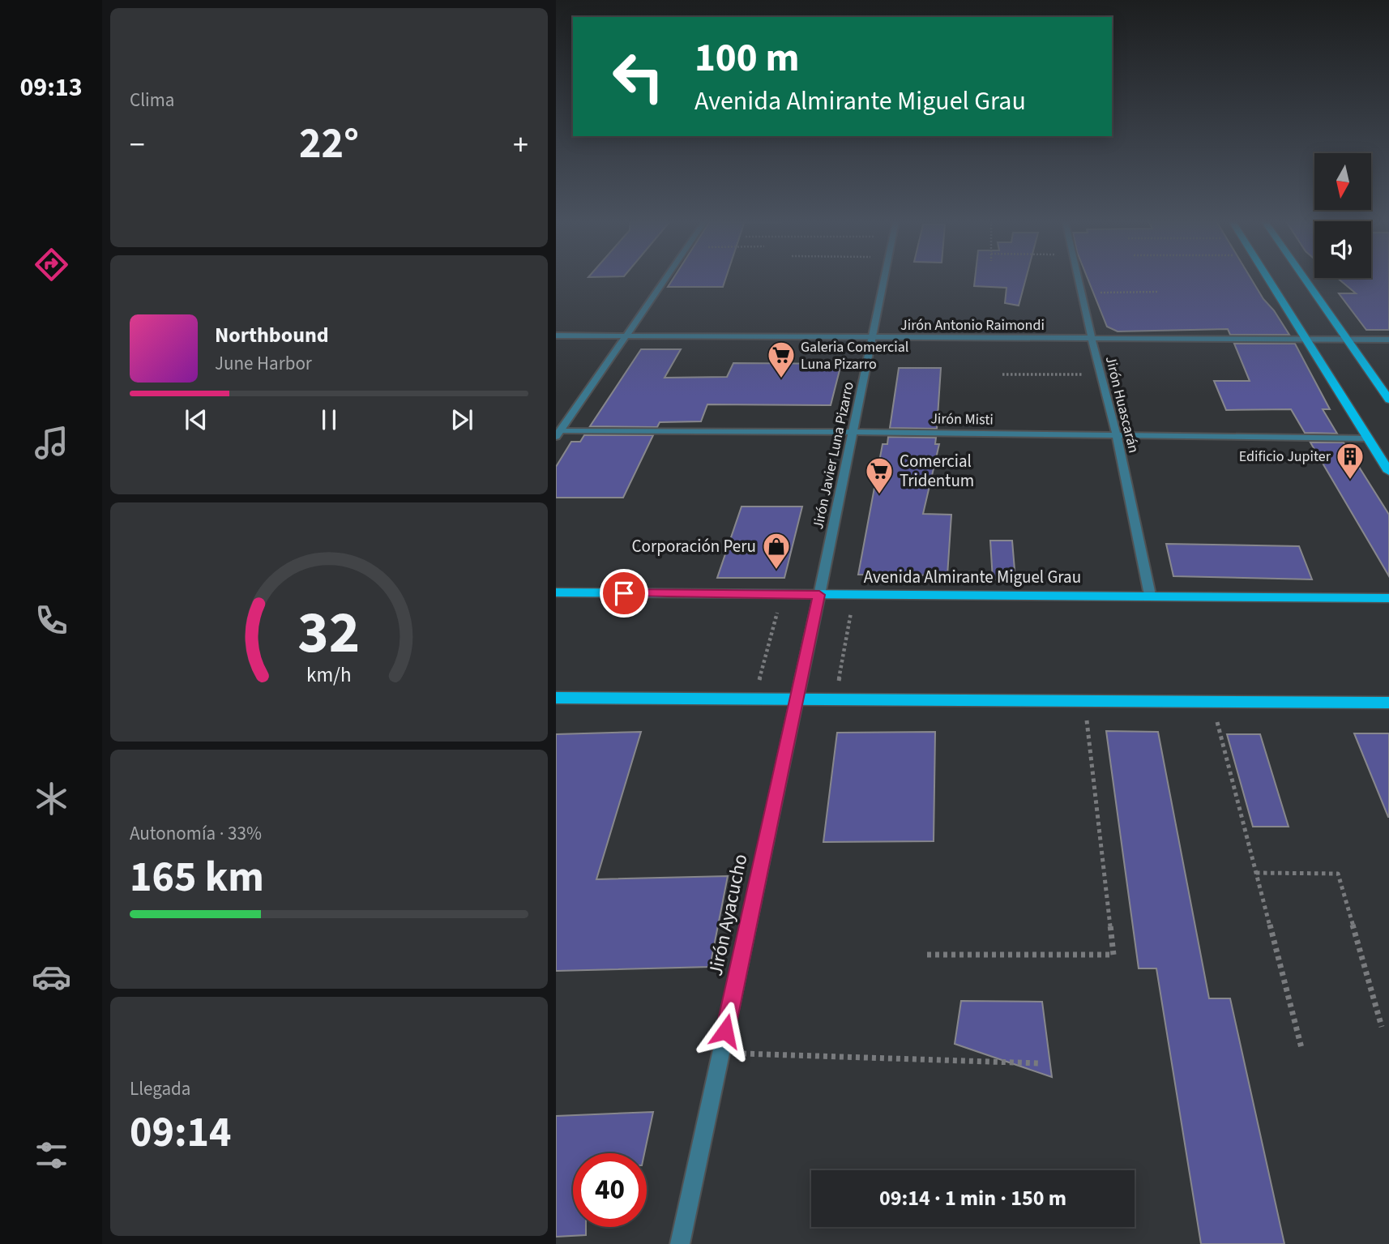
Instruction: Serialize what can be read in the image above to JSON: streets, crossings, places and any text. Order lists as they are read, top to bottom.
{
  "streets": {
    "main road": ["Avenida Almirante Miguel Grau"],
    "street": [
      "Jirón Antonio Raimondi",
      "Jirón Huascarán",
      "Jirón Misti",
      "Jirón Javier Luna Pizarro",
      "Jirón Ayacucho"
    ]
  },
  "crossings": [
    ["Jirón Antonio Raimondi", "Jirón Huascarán"],
    ["Jirón Antonio Raimondi", "Jirón Javier Luna Pizarro"],
    ["Jirón Huascarán", "Jirón Misti"],
    ["Jirón Huascarán", "Avenida Almirante Miguel Grau"],
    ["Jirón Misti", "Jirón Javier Luna Pizarro"],
    ["Jirón Javier Luna Pizarro", "Avenida Almirante Miguel Grau"],
    ["Jirón Javier Luna Pizarro", "Jirón Ayacucho"],
    ["Avenida Almirante Miguel Grau", "Jirón Ayacucho"]
  ],
  "places": {
    "supermarket": ["Galeria Comercial Luna Pizarro", "Comercial Tridentum"],
    "building": ["Edificio Jupiter"],
    "shop": ["Corporación Peru"]
  },
  "north": "bottom",
  "page": {
    "tabs": "09:13",
    "tile": [
      "Clima",
      ["Autonomía · 33%", "165 km"],
      ["Llegada", "09:14"]
    ],
    "turn": ["100 m", "Avenida Almirante Miguel Grau"],
    "heat": ["−", "22°", "+"],
    "song": ["Northbound", "June Harbor"],
    "limit": "40",
    "trip": "09:14 · 1 min · 150 m",
    "gauge": ["32", "km/h"]
  }
}
